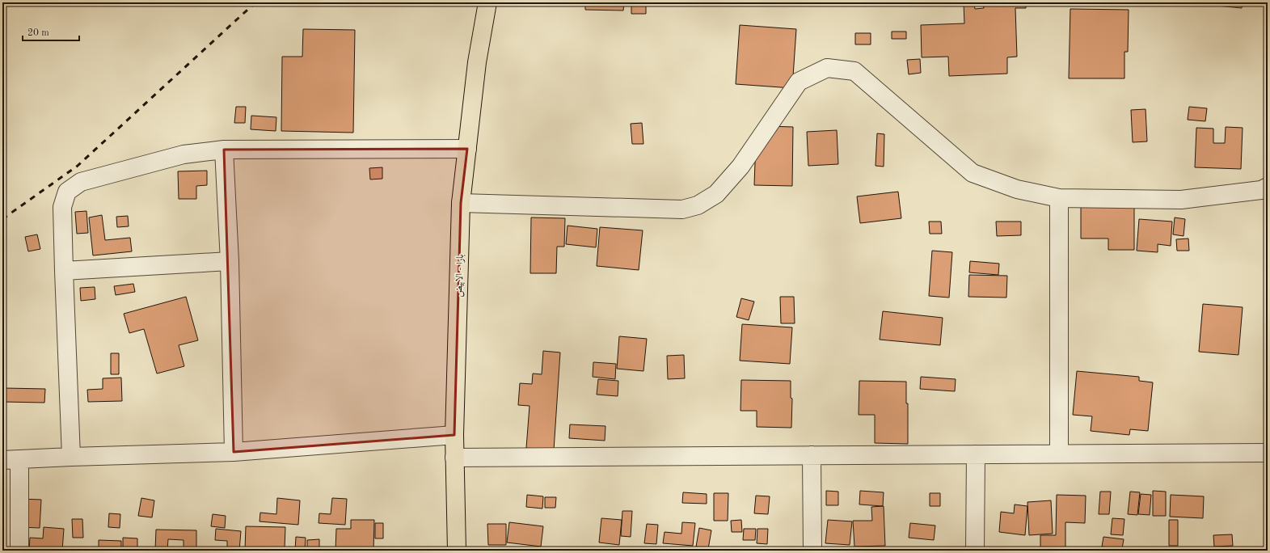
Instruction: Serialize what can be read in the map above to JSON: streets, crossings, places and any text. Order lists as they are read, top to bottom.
{
  "streets": {
    "main road": ["بارا - الابيض"]
  },
  "scale_bar": "20 m"
}
